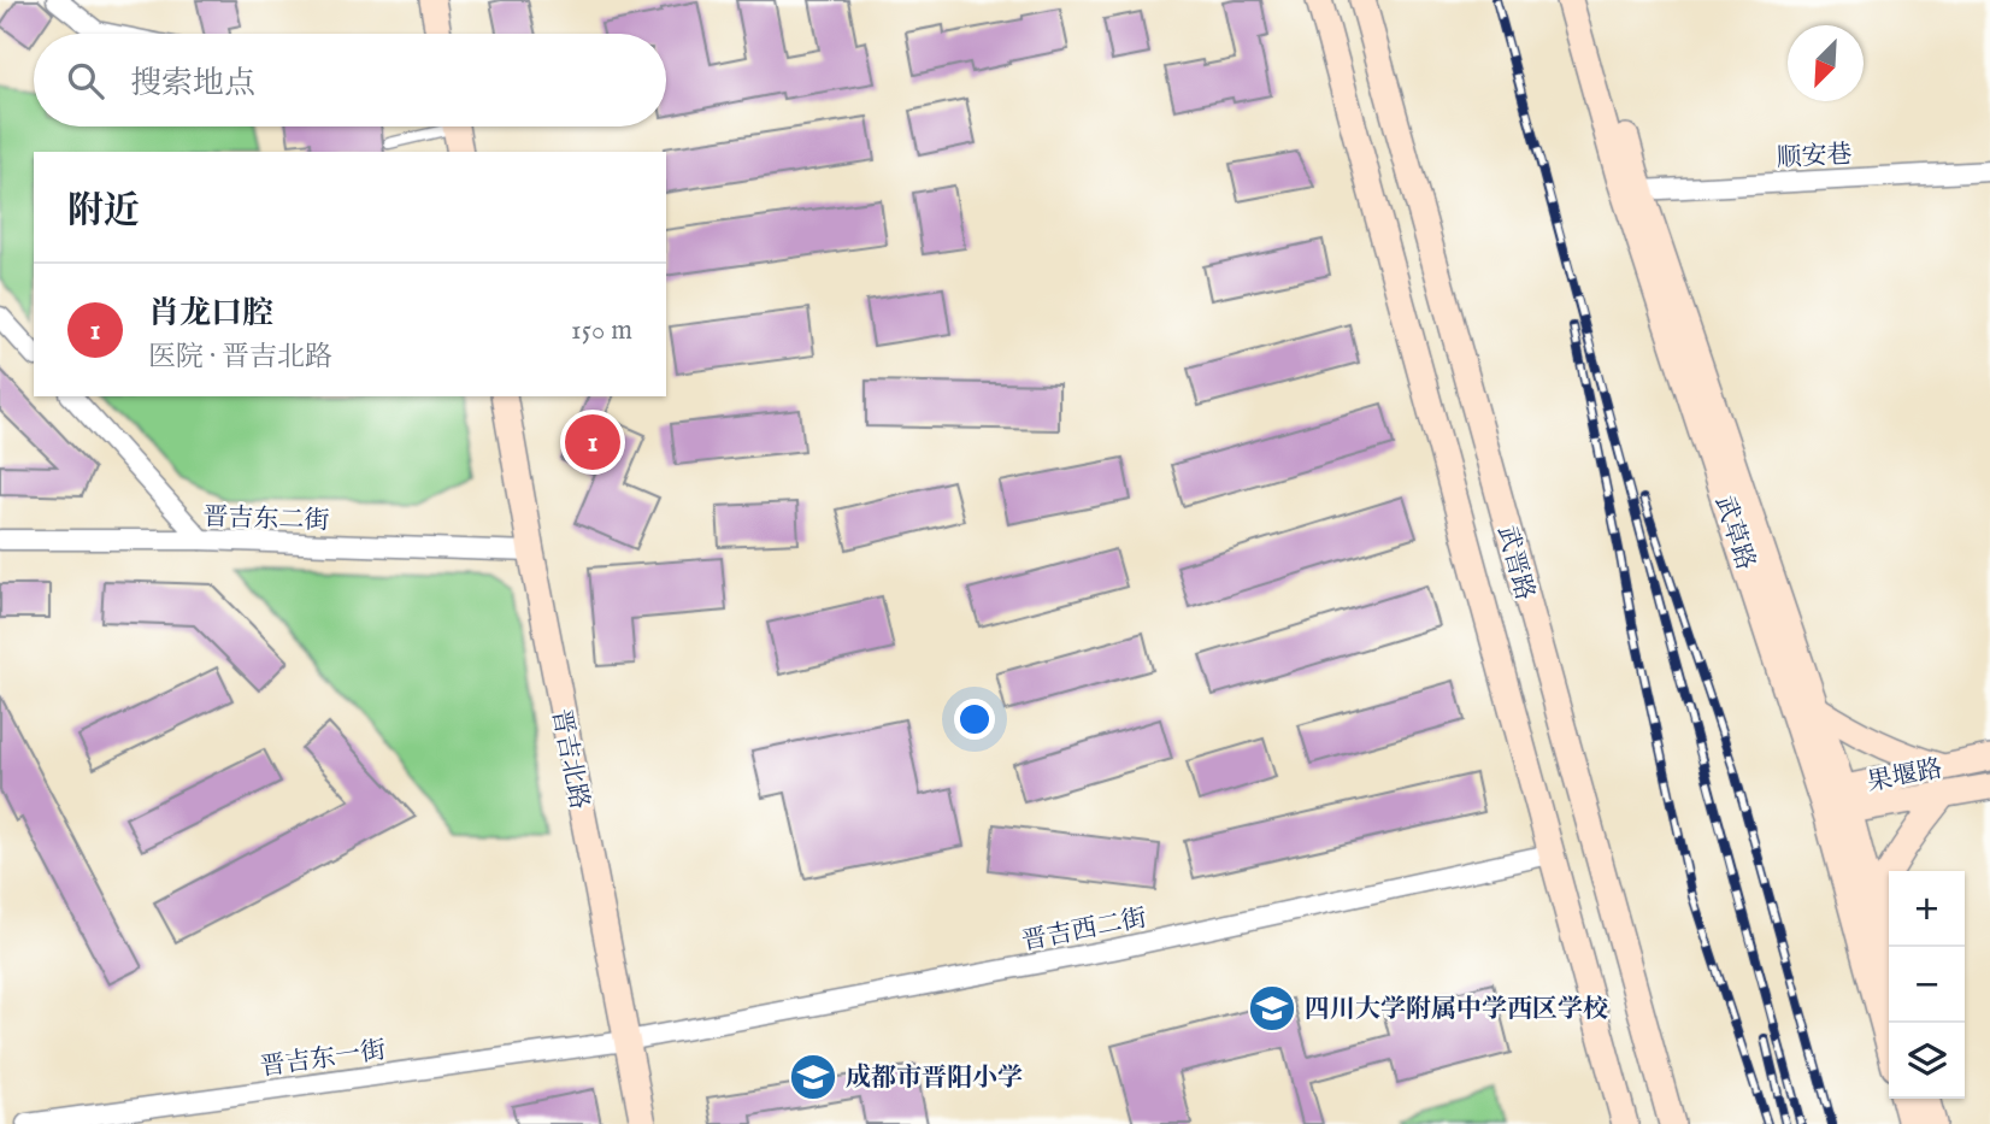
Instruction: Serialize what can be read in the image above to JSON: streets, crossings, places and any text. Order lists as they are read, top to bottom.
{
  "streets": {
    "street": [
      "顺安巷",
      "晋吉东二街",
      "武草路",
      "武晋路",
      "晋吉北路",
      "果堰路",
      "晋吉西二街",
      "晋吉东一街"
    ]
  },
  "crossings": [
    ["顺安巷", "武草路"],
    ["晋吉东二街", "晋吉北路"],
    ["武草路", "果堰路"],
    ["武晋路", "晋吉西二街"],
    ["晋吉北路", "晋吉西二街"],
    ["晋吉北路", "晋吉东一街"],
    ["晋吉西二街", "晋吉东一街"]
  ],
  "places": {
    "school or university": ["四川大学附属中学西区学校", "成都市晋阳小学"]
  },
  "north": "bottom left",
  "page": {
    "search": "搜索地点",
    "heading": "附近",
    "list": [
      {
        "mark": "1",
        "name": "肖龙口腔",
        "note": "医院 · 晋吉北路",
        "value": "150 m"
      }
    ],
    "pins": "1",
    "map_buttons": ["+", "−"]
  }
}
